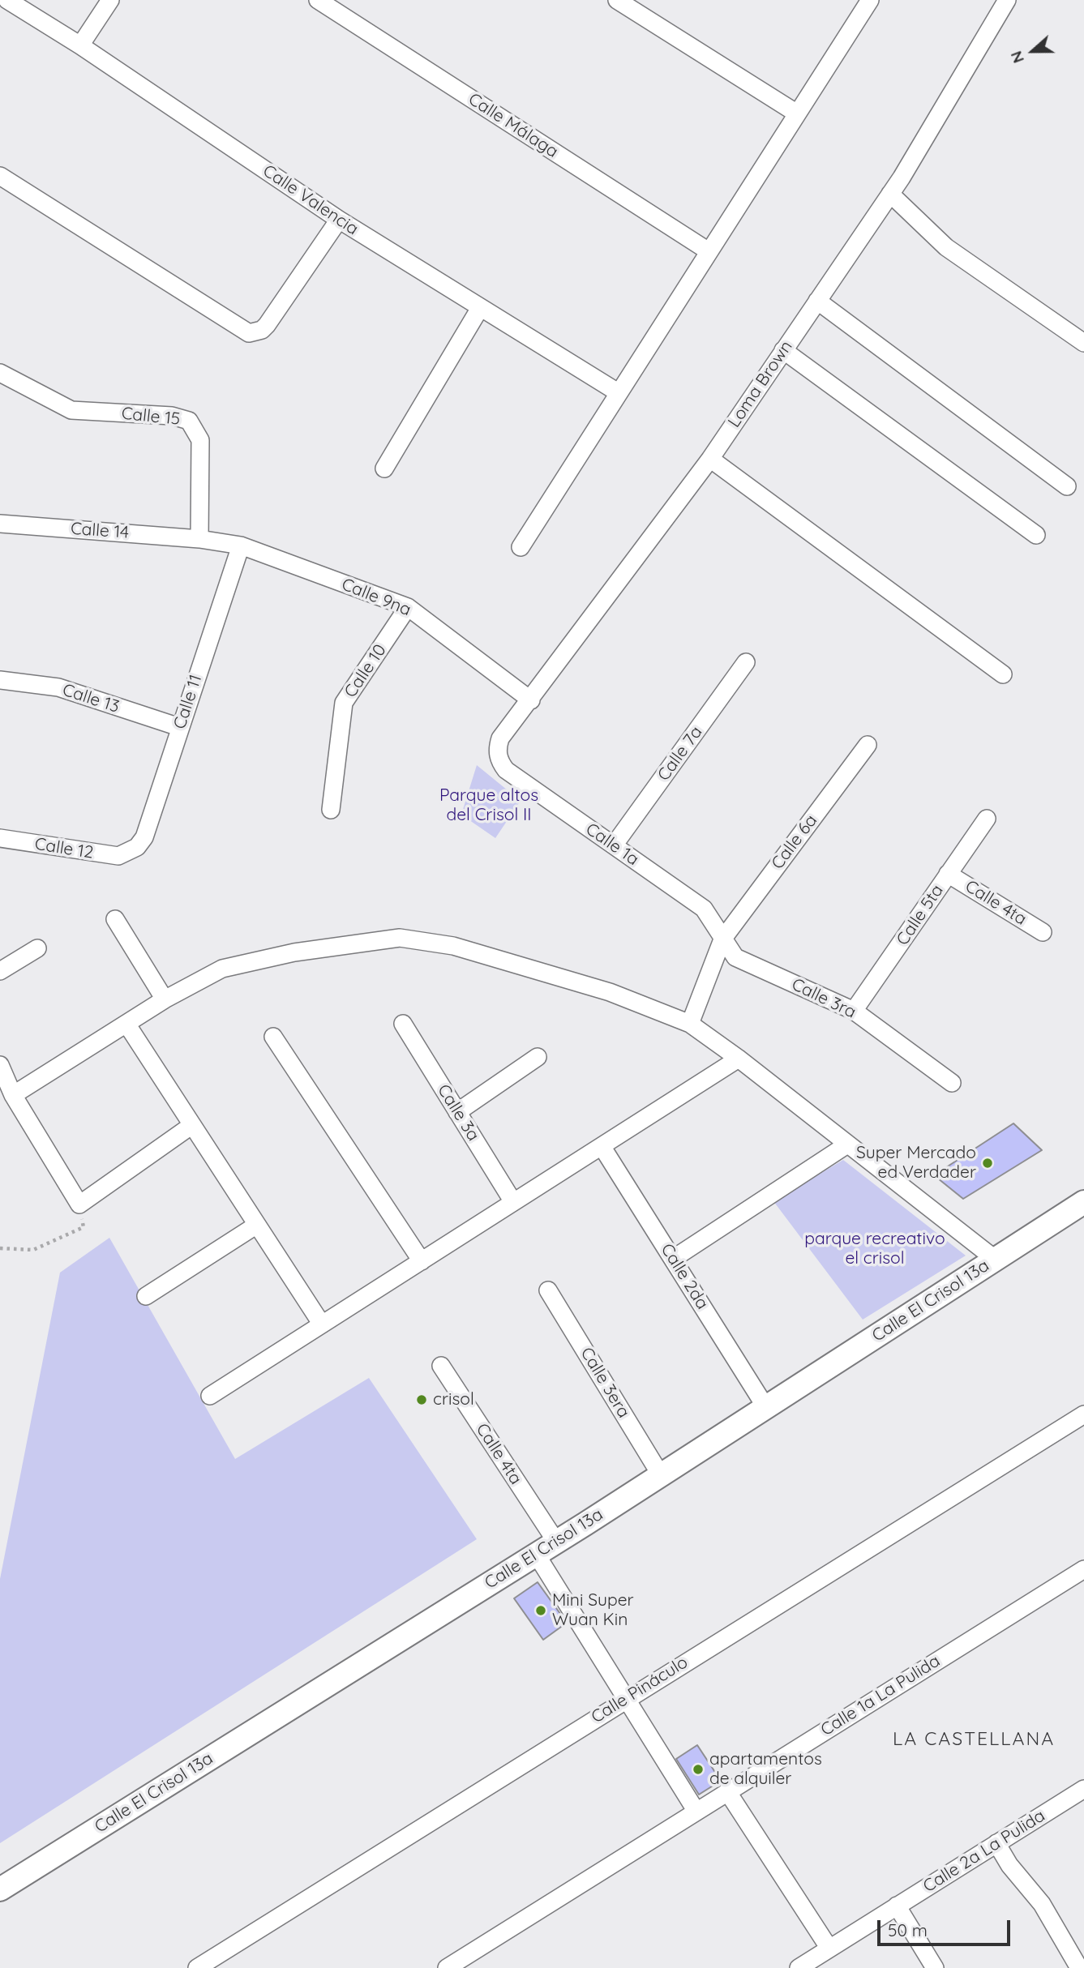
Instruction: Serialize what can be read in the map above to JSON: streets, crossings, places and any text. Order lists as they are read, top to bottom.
{
  "streets": {
    "street": [
      "Calle Málaga",
      "Calle Valencia",
      "Loma Brown",
      "Calle 15",
      "Calle 14",
      "Calle 9na",
      "Calle 10",
      "Calle 13",
      "Calle 11",
      "Calle 7a",
      "Calle 6a",
      "Calle 1a",
      "Calle 12",
      "Calle 4ta",
      "Calle 5ta",
      "Calle 3ra",
      "Calle 3a",
      "Calle 2da",
      "Calle El Crisol 13a",
      "Calle 3era",
      "Calle Pináculo",
      "Calle 1a La Pulida",
      "Calle 2a La Pulida"
    ]
  },
  "crossings": [
    ["Loma Brown", "Calle 9na"],
    ["Loma Brown", "Calle 1a"],
    ["Calle 15", "Calle 14"],
    ["Calle 15", "Calle 9na"],
    ["Calle 14", "Calle 9na"],
    ["Calle 9na", "Calle 10"],
    ["Calle 9na", "Calle 11"],
    ["Calle 13", "Calle 11"],
    ["Calle 11", "Calle 12"],
    ["Calle 7a", "Calle 1a"],
    ["Calle 6a", "Calle 1a"],
    ["Calle 6a", "Calle 3ra"],
    ["Calle 1a", "Calle 3ra"],
    ["Calle 4ta", "Calle 5ta"],
    ["Calle 4ta", "Calle El Crisol 13a"],
    ["Calle 5ta", "Calle 3ra"],
    ["Calle 2da", "Calle El Crisol 13a"],
    ["Calle El Crisol 13a", "Calle 3era"]
  ],
  "districts": ["LA CASTELLANA"],
  "parks": ["Parque altos del Crisol II", "parque recreativo el crisol"],
  "places": [
    "Super Mercado ed Verdader",
    "crisol",
    "Mini Super Wuan Kin",
    "apartamentos de alquiler"
  ],
  "scale_bar": "50 m",
  "north": "left"
}
